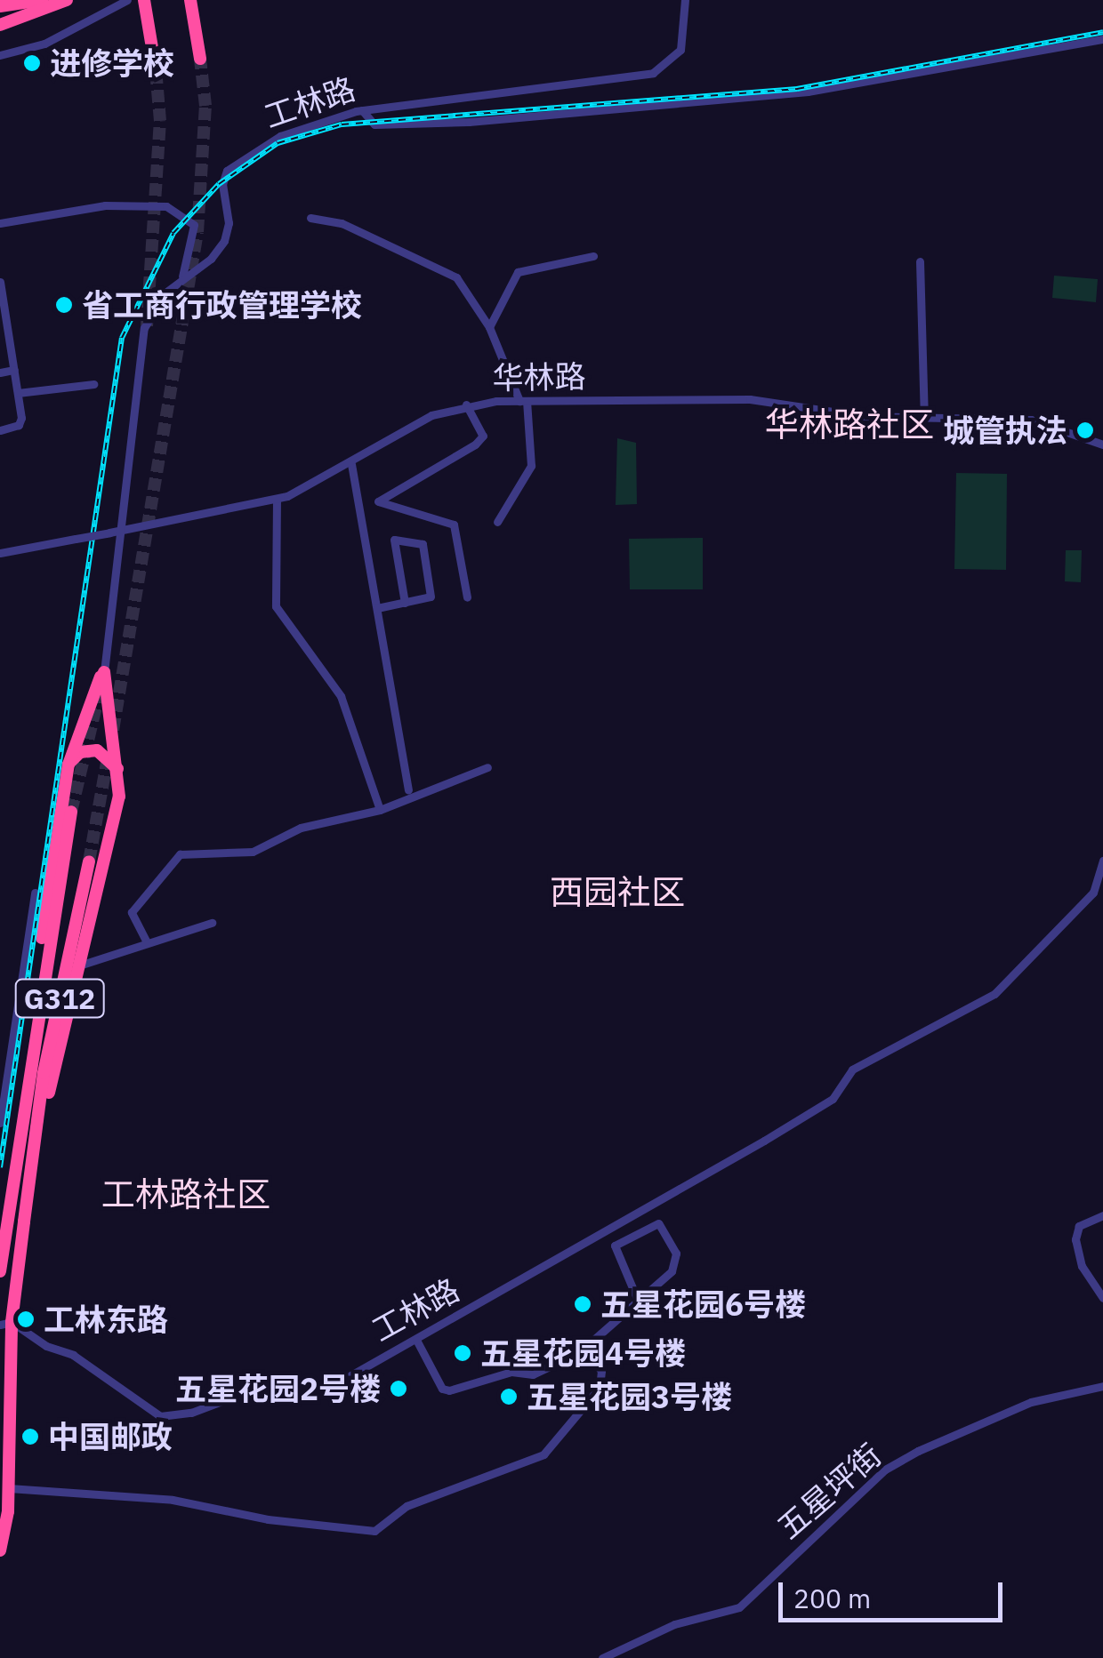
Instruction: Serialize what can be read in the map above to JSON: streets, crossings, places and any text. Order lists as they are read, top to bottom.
{
  "streets": {
    "highway": ["G312"],
    "street": ["工林路", "华林路", "五星坪街"]
  },
  "crossings": [
    ["工林路", "华林路"],
    ["工林路", "G312"]
  ],
  "districts": ["华林路社区", "西园社区", "工林路社区"],
  "places": [
    "进修学校",
    "省工商行政管理学校",
    "城管执法",
    "五星花园6号楼",
    "工林东路",
    "五星花园4号楼",
    "五星花园2号楼",
    "五星花园3号楼",
    "中国邮政"
  ],
  "scale_bar": "200 m"
}
